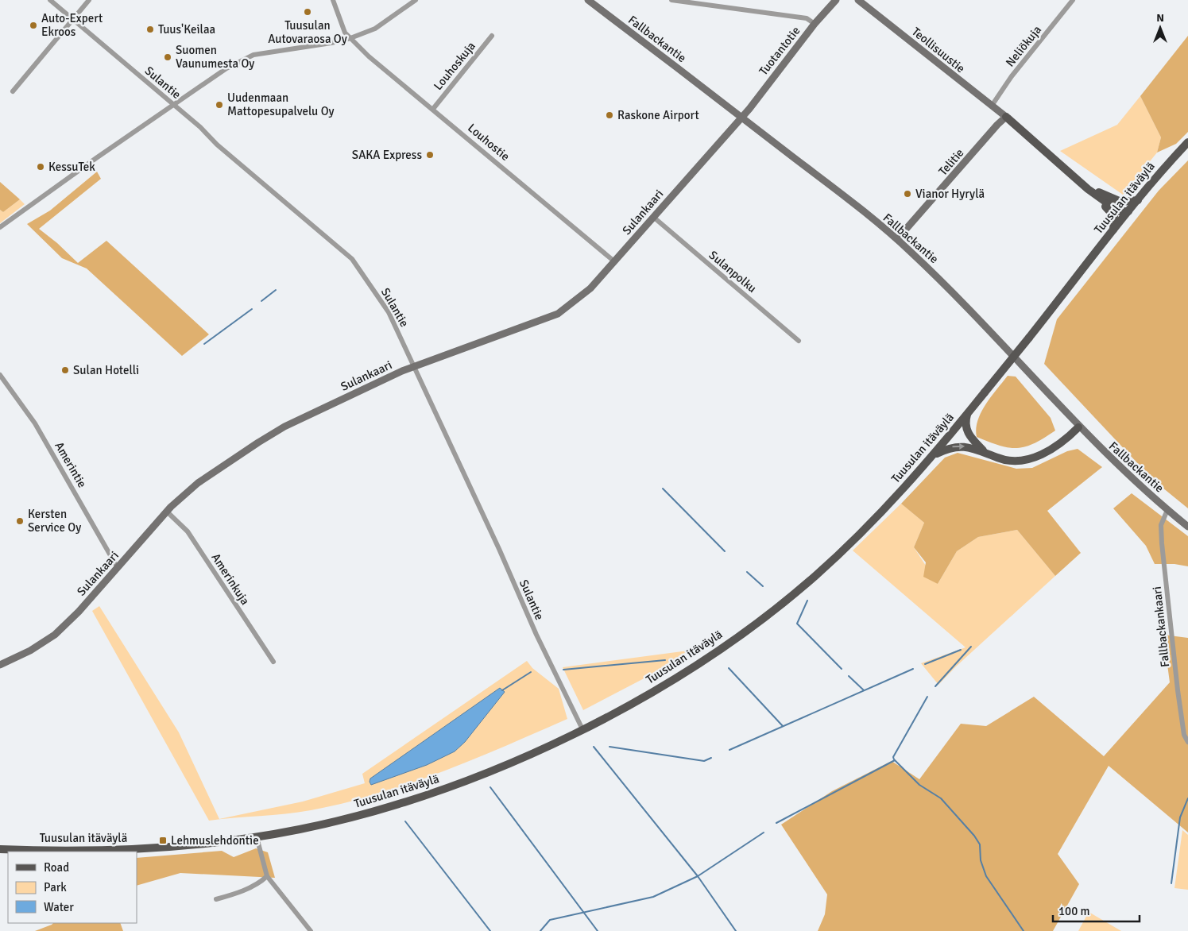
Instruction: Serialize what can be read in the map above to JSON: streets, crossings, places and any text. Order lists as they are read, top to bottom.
{
  "streets": {
    "main road": ["Tuusulan itäväylä"],
    "street": [
      "Fallbackantie",
      "Neliökuja",
      "Teollisuustie",
      "Tuotantotie",
      "Louhoskuja",
      "Sulantie",
      "Louhostie",
      "Telitie",
      "Sulankaari",
      "Sulanpolku",
      "Amerintie",
      "Amerinkuja",
      "Fallbackankaari"
    ]
  },
  "crossings": [
    ["Fallbackantie", "Tuotantotie"],
    ["Fallbackantie", "Telitie"],
    ["Fallbackantie", "Sulankaari"],
    ["Fallbackantie", "Fallbackankaari"],
    ["Neliökuja", "Teollisuustie"],
    ["Teollisuustie", "Telitie"],
    ["Tuotantotie", "Sulankaari"],
    ["Louhoskuja", "Louhostie"],
    ["Sulantie", "Tuusulan itäväylä"],
    ["Sulantie", "Sulankaari"],
    ["Louhostie", "Sulankaari"],
    ["Sulankaari", "Sulanpolku"],
    ["Sulankaari", "Amerintie"],
    ["Sulankaari", "Amerinkuja"]
  ],
  "places": {
    "other": [
      "Tuusulan Autovaraosa Oy",
      "Auto-Expert Ekroos",
      "Tuus'Keilaa",
      "Suomen Vaunumesta Oy",
      "Uudenmaan Mattopesupalvelu Oy",
      "Raskone Airport",
      "SAKA Express",
      "KessuTek",
      "Vianor Hyrylä",
      "Sulan Hotelli",
      "Kersten Service Oy"
    ],
    "transit": ["Lehmuslehdontie"]
  },
  "legend": ["Road", "Park", "Water"],
  "scale_bar": "100 m",
  "north": "top"
}
